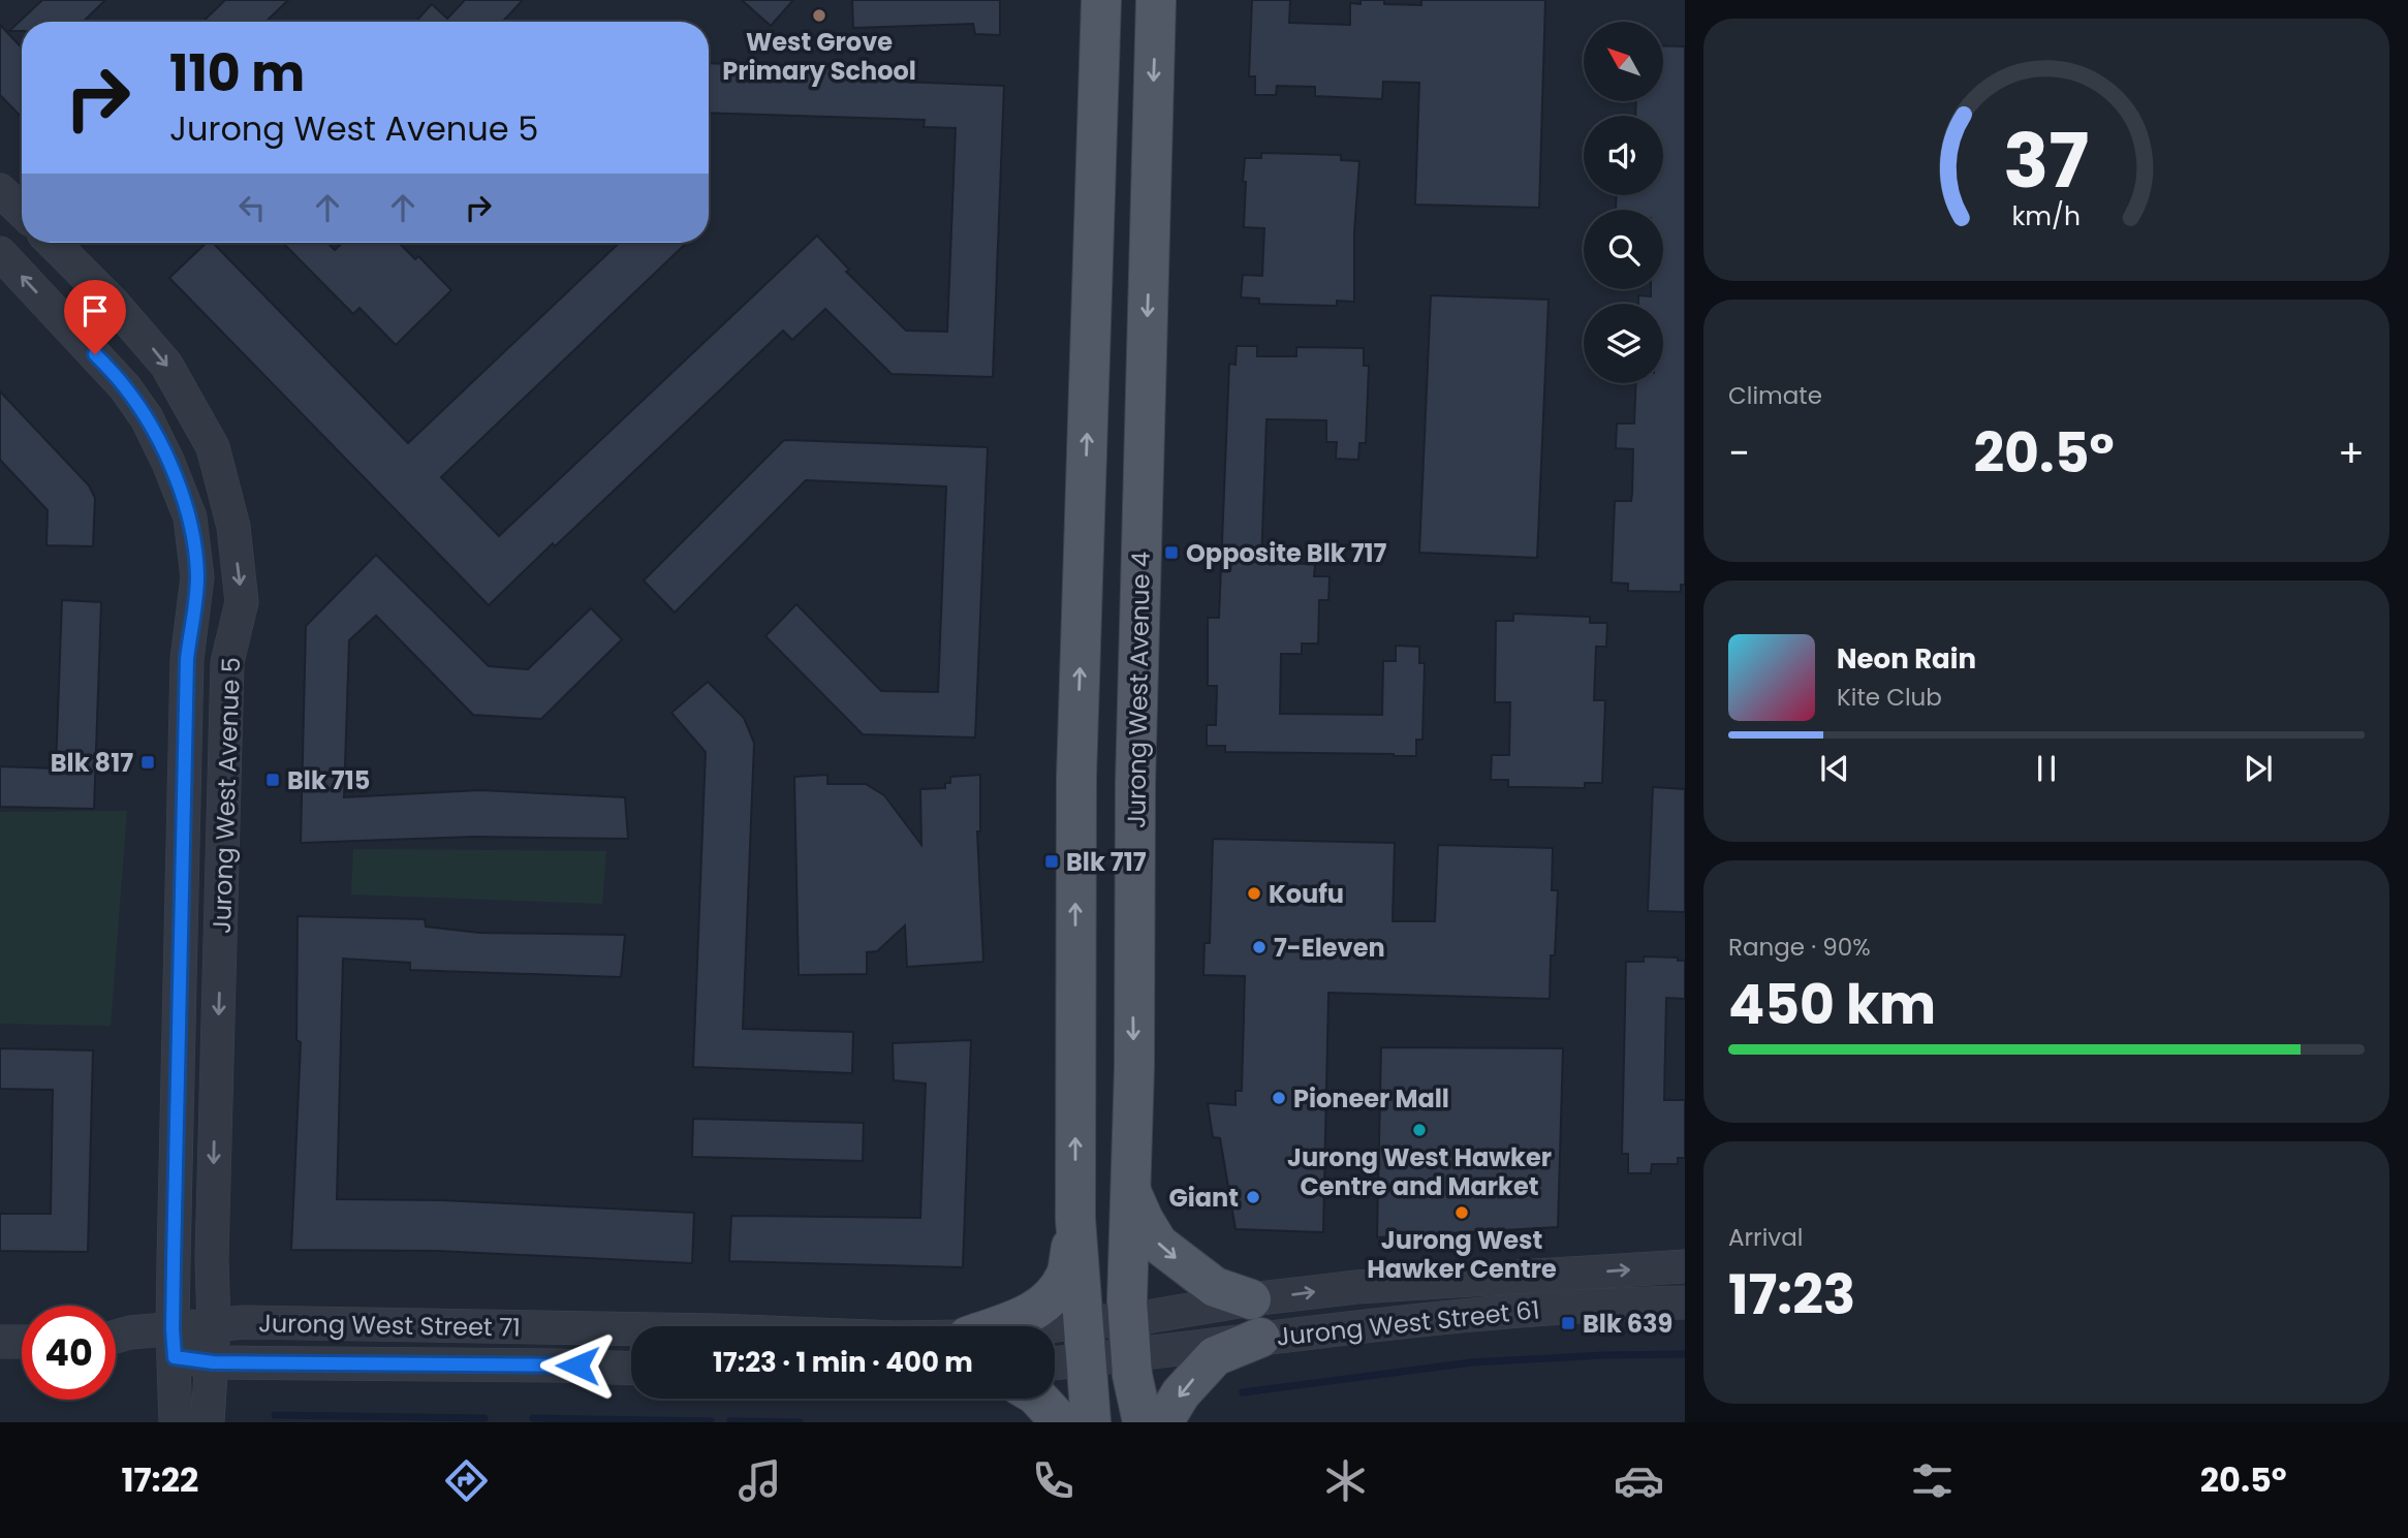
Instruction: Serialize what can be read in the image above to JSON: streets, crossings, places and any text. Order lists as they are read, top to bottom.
{
  "streets": {
    "main road": ["Jurong West Avenue 4"],
    "street": ["Jurong West Avenue 5", "Jurong West Street 61", "Jurong West Street 71"]
  },
  "crossings": [
    ["Jurong West Avenue 4", "Jurong West Street 61"],
    ["Jurong West Avenue 4", "Jurong West Street 71"],
    ["Jurong West Avenue 5", "Jurong West Street 71"],
    ["Jurong West Street 61", "Jurong West Street 71"]
  ],
  "places": {
    "other": [
      "West Grove Primary School",
      "Koufu",
      "7-Eleven",
      "Pioneer Mall",
      "Jurong West Hawker Centre and Market",
      "Giant",
      "Jurong West Hawker Centre"
    ],
    "transit": [
      "Opposite Blk 717",
      "Blk 817",
      "Blk 715",
      "Blk 717",
      "Blk 639"
    ]
  },
  "north": "top left",
  "page": {
    "turn": ["110 m", "Jurong West Avenue 5"],
    "tile": [
      "Climate",
      ["Range · 90%", "450 km"],
      ["Arrival", "17:23"]
    ],
    "heat": ["−", "20.5°", "+"],
    "song": ["Neon Rain", "Kite Club"],
    "limit": "40",
    "trip": "17:23 · 1 min · 400 m",
    "tabs": ["17:22", "20.5°"],
    "gauge": ["37", "km/h"]
  }
}
